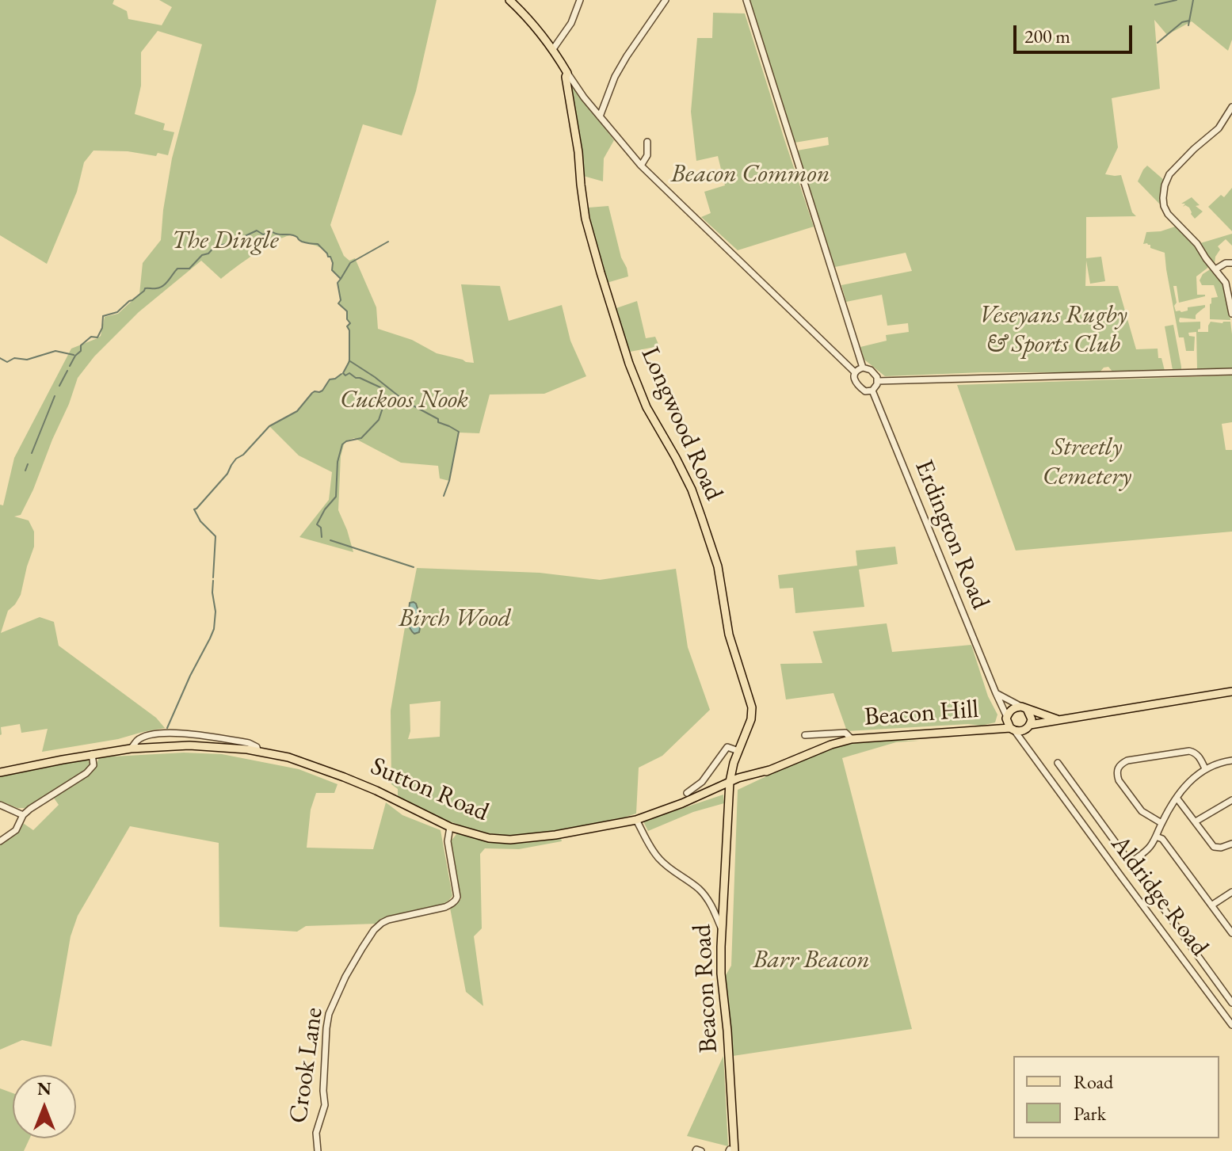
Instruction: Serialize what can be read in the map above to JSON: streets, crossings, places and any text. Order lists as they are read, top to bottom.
{
  "streets": {
    "main road": [
      "Longwood Road",
      "Beacon Hill",
      "Sutton Road",
      "Beacon Road"
    ],
    "street": ["Erdington Road", "Aldridge Road", "Crook Lane"]
  },
  "crossings": [
    ["Longwood Road", "Beacon Hill"],
    ["Longwood Road", "Sutton Road"],
    ["Longwood Road", "Beacon Road"],
    ["Erdington Road", "Beacon Hill"],
    ["Erdington Road", "Aldridge Road"],
    ["Beacon Hill", "Sutton Road"],
    ["Beacon Hill", "Aldridge Road"],
    ["Beacon Hill", "Beacon Road"],
    ["Sutton Road", "Beacon Road"],
    ["Sutton Road", "Crook Lane"]
  ],
  "parks": [
    "Beacon Common",
    "The Dingle",
    "Veseyans Rugby & Sports Club",
    "Cuckoos Nook",
    "Streetly Cemetery",
    "Birch Wood",
    "Barr Beacon"
  ],
  "legend": ["Road", "Park"],
  "scale_bar": "200 m",
  "north": "top"
}
